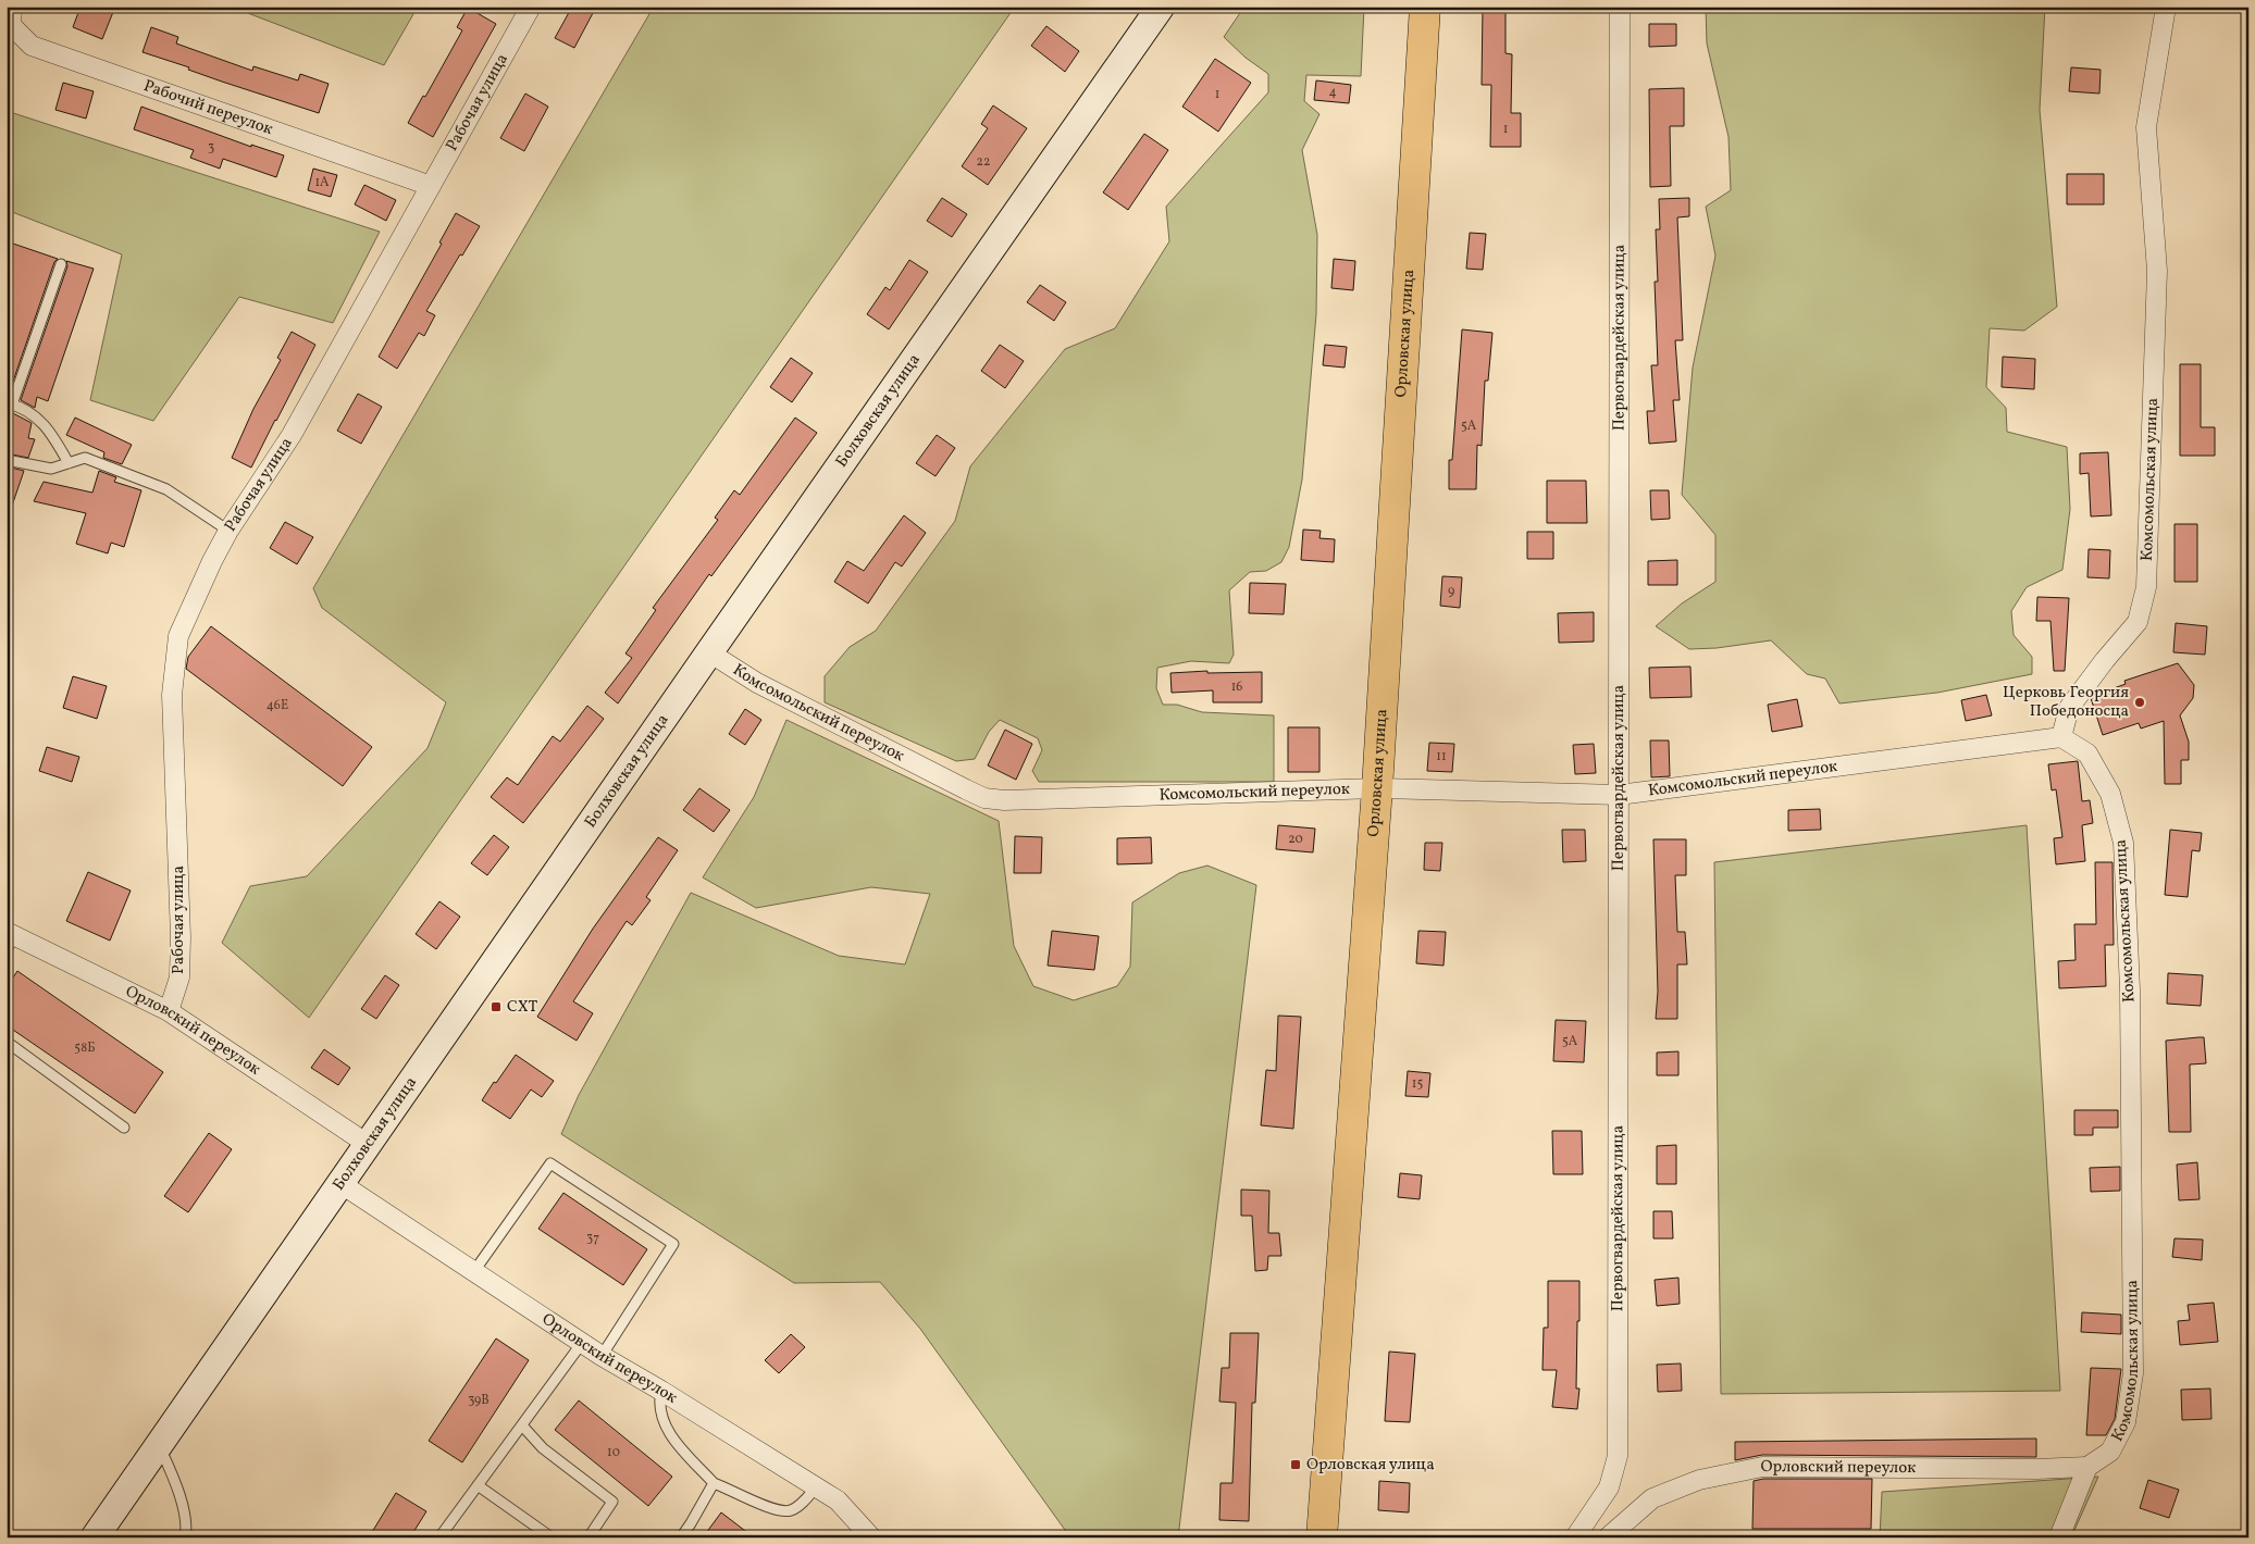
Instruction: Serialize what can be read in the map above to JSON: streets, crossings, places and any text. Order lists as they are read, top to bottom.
{
  "streets": {
    "main road": ["Орловская улица", "Болховская улица"],
    "street": [
      "Рабочая улица",
      "Рабочий переулок",
      "Первогвардейская улица",
      "Комсомольская улица",
      "Комсомольский переулок",
      "Орловский переулок"
    ]
  },
  "crossings": [
    ["Рабочая улица", "Рабочий переулок"],
    ["Рабочая улица", "Орловский переулок"],
    ["Орловская улица", "Комсомольский переулок"],
    ["Первогвардейская улица", "Комсомольский переулок"],
    ["Болховская улица", "Комсомольский переулок"],
    ["Болховская улица", "Орловский переулок"],
    ["Комсомольская улица", "Комсомольский переулок"],
    ["Комсомольская улица", "Орловский переулок"]
  ],
  "places": {
    "other": ["Церковь Георгия Победоносца"],
    "transit": ["СХТ", "Орловская улица"]
  },
  "house_numbers": [
    "4",
    "1",
    "1",
    "3",
    "22",
    "1А",
    "5А",
    "9",
    "16",
    "46Е",
    "11",
    "20",
    "5А",
    "58Б",
    "15",
    "37",
    "39В",
    "10"
  ]
}
